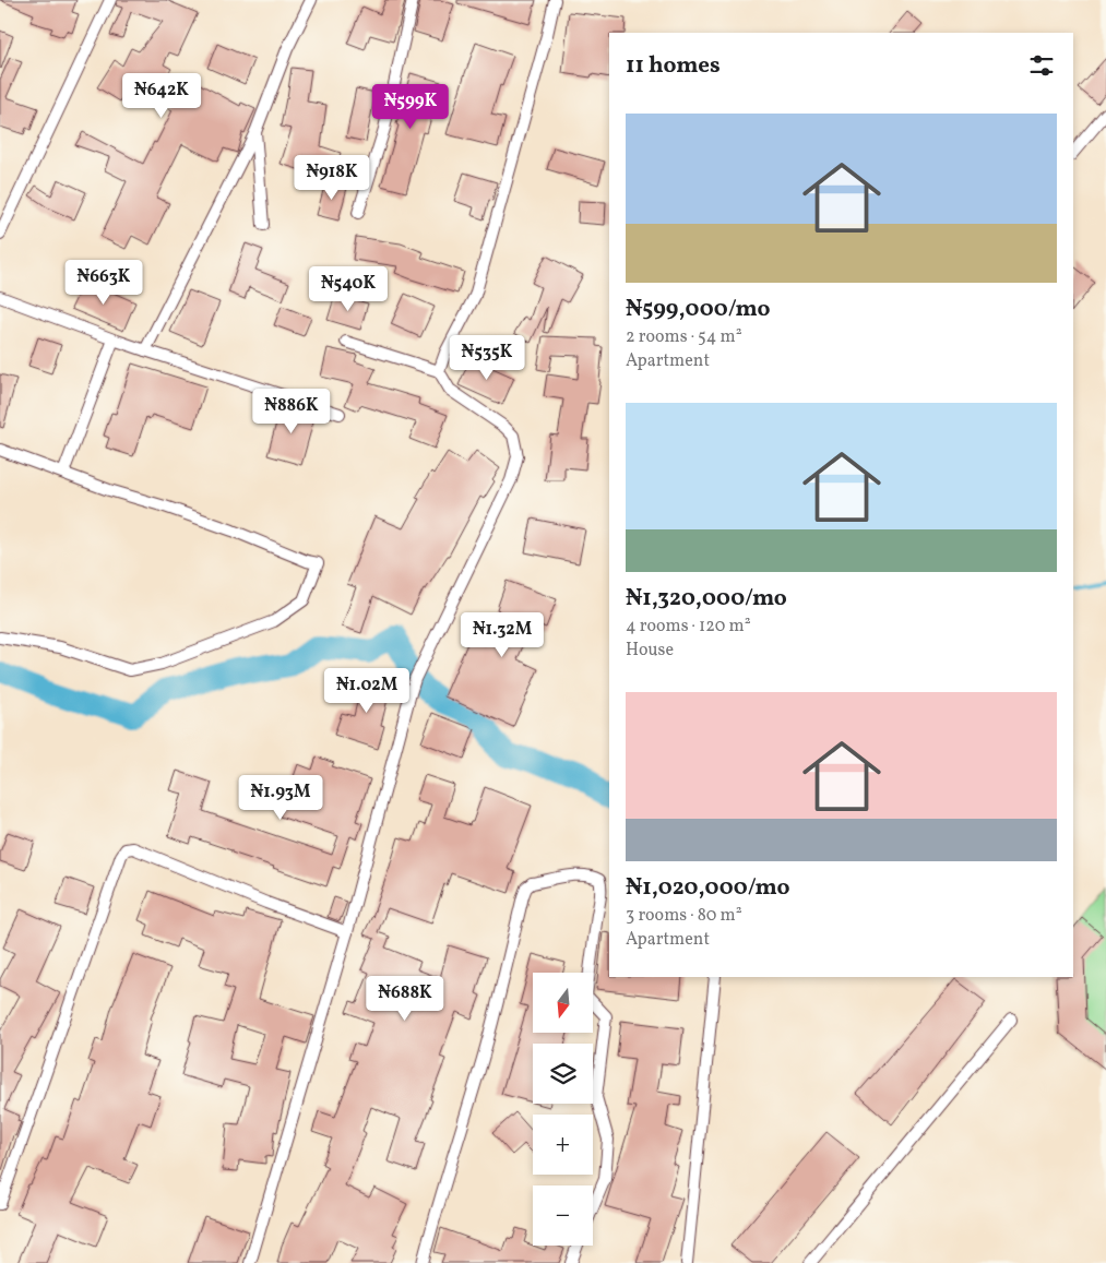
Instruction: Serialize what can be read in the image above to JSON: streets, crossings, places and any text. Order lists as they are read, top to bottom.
{
  "north": "bottom",
  "page": {
    "heading": "11 homes",
    "price": [
      "₦642K",
      "₦599K",
      "₦918K",
      "₦663K",
      "₦540K",
      "₦535K",
      "₦886K",
      "₦1.32M",
      "₦1.02M",
      "₦1.93M",
      "₦688K"
    ],
    "list": [
      {
        "name": "₦599,000/mo",
        "note": "2 rooms · 54 m² · Apartment"
      },
      {
        "name": "₦1,320,000/mo",
        "note": "4 rooms · 120 m² · House"
      },
      {
        "name": "₦1,020,000/mo",
        "note": "3 rooms · 80 m² · Apartment"
      }
    ],
    "map_buttons": ["+", "−"]
  }
}
